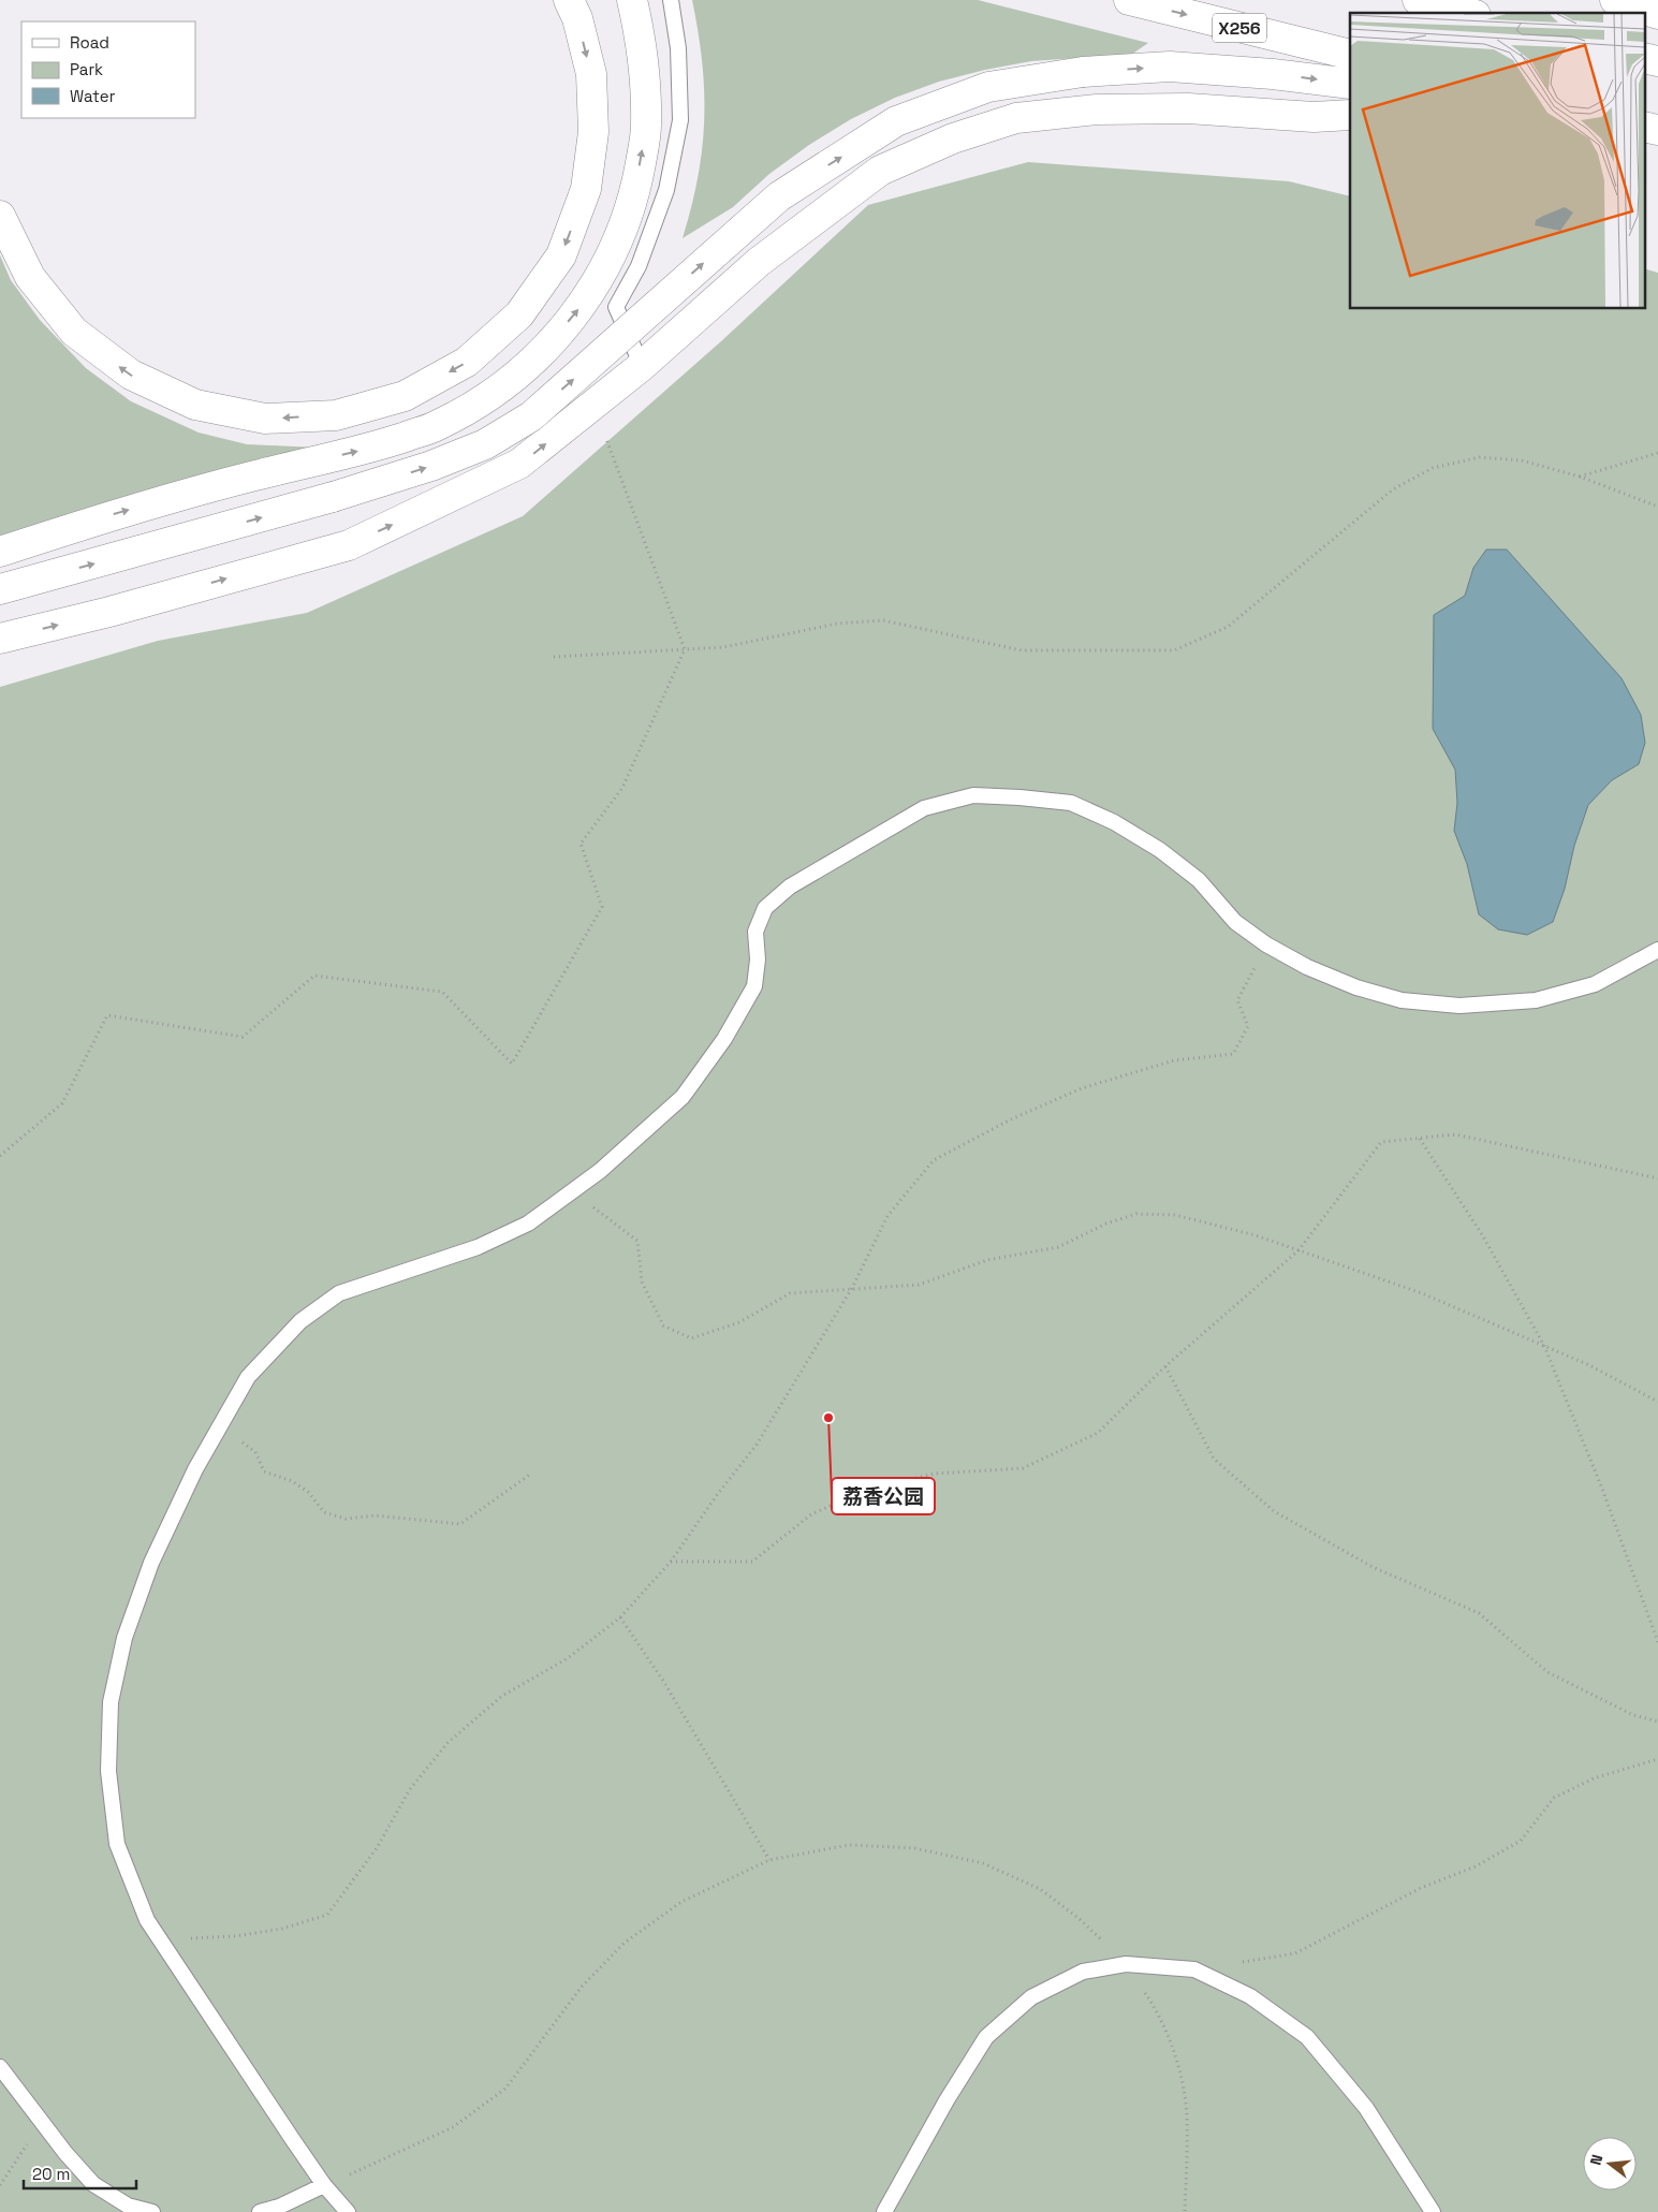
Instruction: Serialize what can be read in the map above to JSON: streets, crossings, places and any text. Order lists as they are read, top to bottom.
{
  "streets": {
    "main road": ["X256"]
  },
  "places": ["荔香公园"],
  "legend": ["Road", "Park", "Water"],
  "scale_bar": "20 m",
  "north": "left"
}
